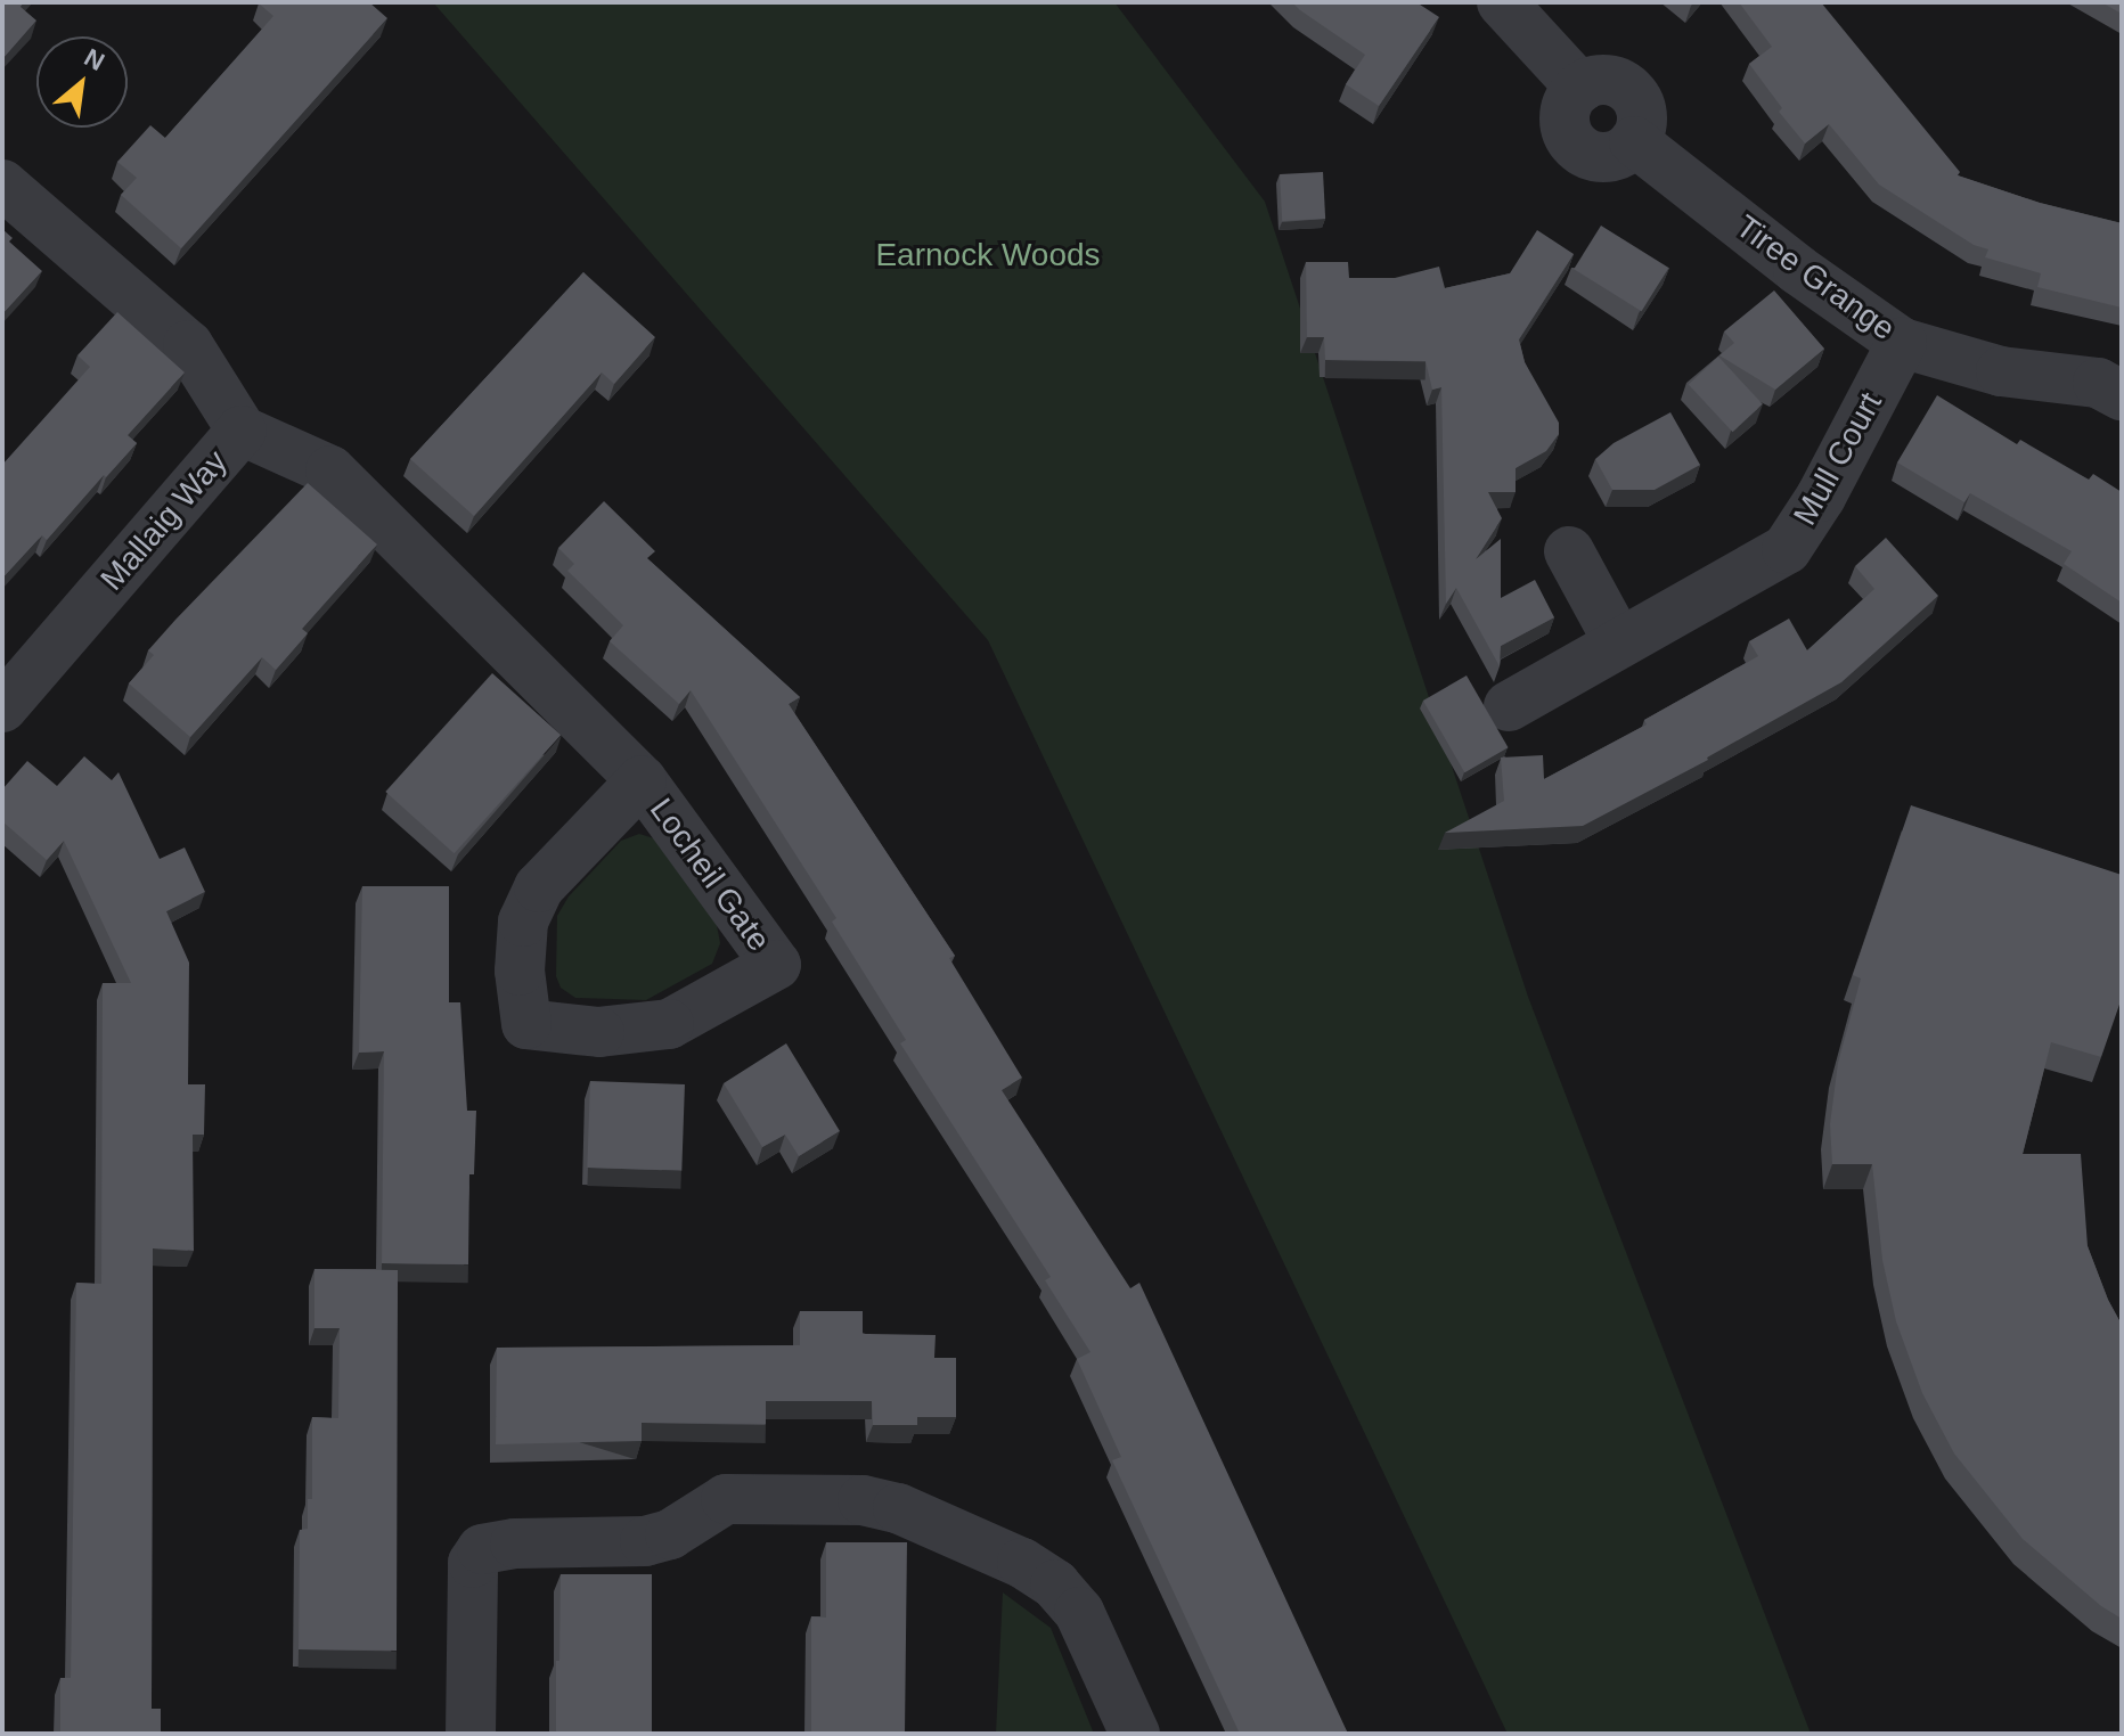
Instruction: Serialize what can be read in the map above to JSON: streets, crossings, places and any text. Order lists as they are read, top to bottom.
{
  "streets": {
    "street": [
      "Tiree Grange",
      "Mull Court",
      "Mallaig Way",
      "Locheil Gate"
    ]
  },
  "crossings": [
    ["Tiree Grange", "Mull Court"],
    ["Mallaig Way", "Locheil Gate"]
  ],
  "parks": ["Earnock Woods"],
  "north": "top right"
}
